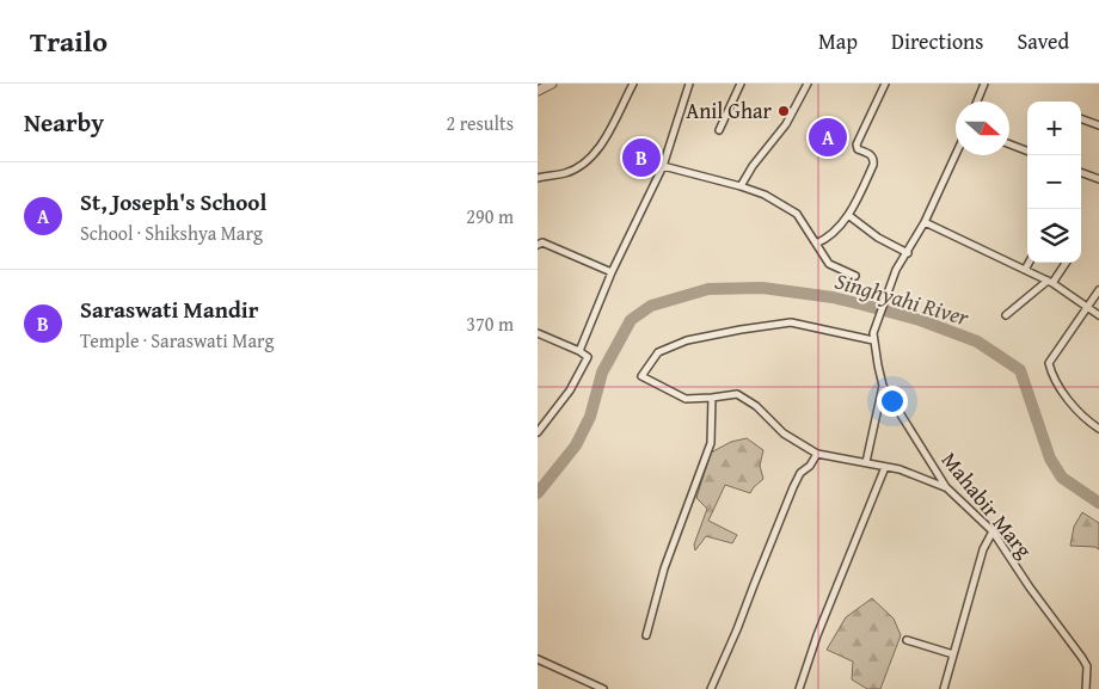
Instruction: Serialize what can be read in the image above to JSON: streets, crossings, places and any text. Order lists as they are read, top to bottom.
{
  "streets": {
    "street": ["Mahabir Marg"]
  },
  "water": ["Singhyahi River"],
  "places": ["Anil Ghar"],
  "north": "right",
  "page": {
    "header": "Trailo",
    "nav": ["Map", "Directions", "Saved"],
    "heading": ["Nearby", "2 results"],
    "map_buttons": ["+", "−"],
    "pins": ["A", "B"],
    "list": [
      {
        "mark": "A",
        "name": "St, Joseph's School",
        "note": "School · Shikshya Marg",
        "value": "290 m"
      },
      {
        "mark": "B",
        "name": "Saraswati Mandir",
        "note": "Temple · Saraswati Marg",
        "value": "370 m"
      }
    ]
  }
}
